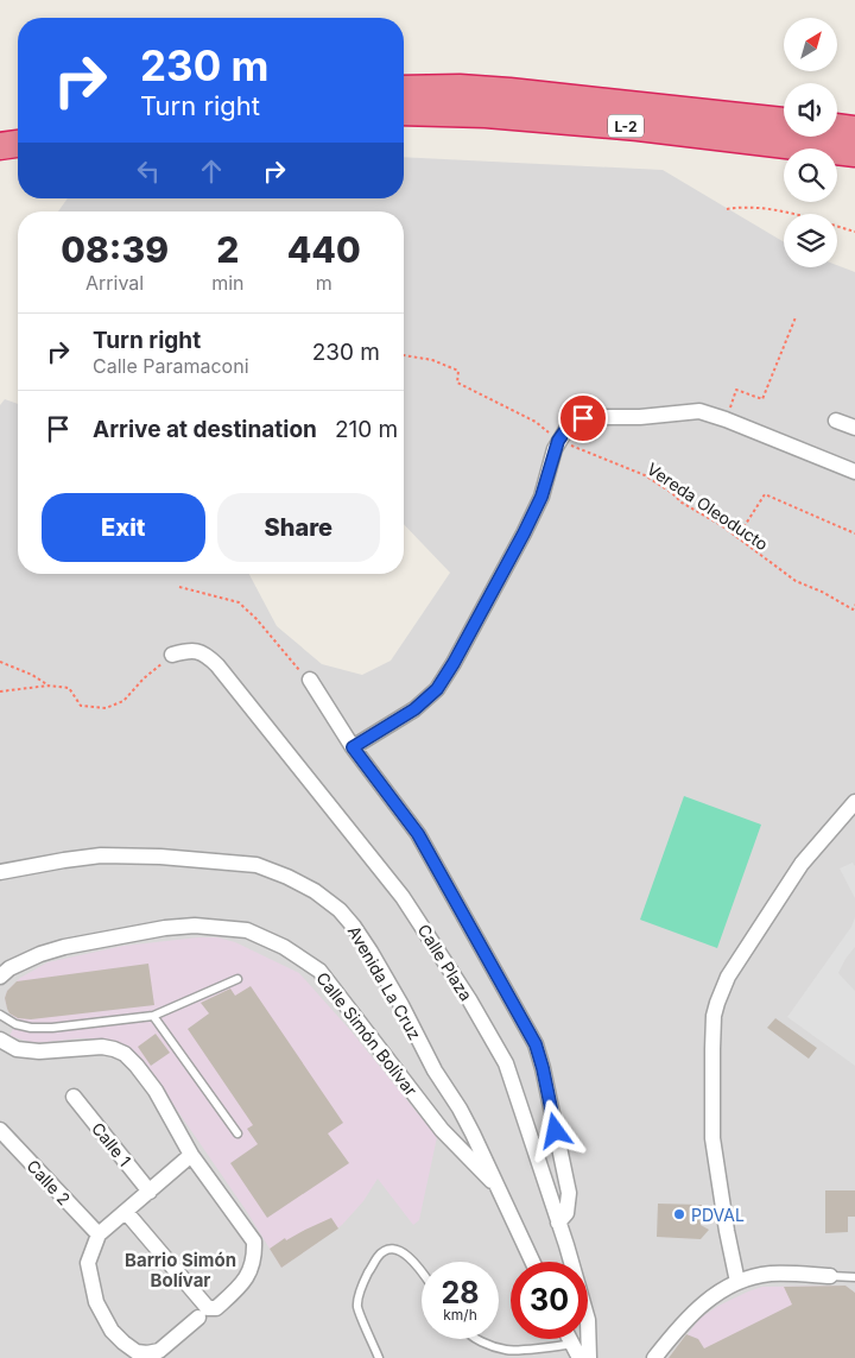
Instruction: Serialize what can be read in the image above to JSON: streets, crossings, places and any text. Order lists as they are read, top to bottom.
{
  "streets": {
    "highway": ["L-2"],
    "street": [
      "Calle Plaza",
      "Avenida La Cruz",
      "Calle Simón Bolívar",
      "Calle 1",
      "Calle 2"
    ],
    "path": ["Vereda Oleoducto"]
  },
  "crossings": [
    ["Avenida La Cruz", "Calle Simón Bolívar"]
  ],
  "districts": ["Barrio Simón Bolívar"],
  "places": ["PDVAL"],
  "north": "top right",
  "page": {
    "turn": ["230 m", "Turn right"],
    "eta": [
      "08:39",
      "Arrival",
      "2",
      "min",
      "440",
      "m"
    ],
    "list": [
      {
        "name": "Turn right",
        "note": "Calle Paramaconi",
        "value": "230 m"
      },
      {
        "name": "Arrive at destination",
        "value": "210 m"
      }
    ],
    "buttons": ["Exit", "Share"],
    "speed": "28 km/h",
    "limit": "30"
  }
}
